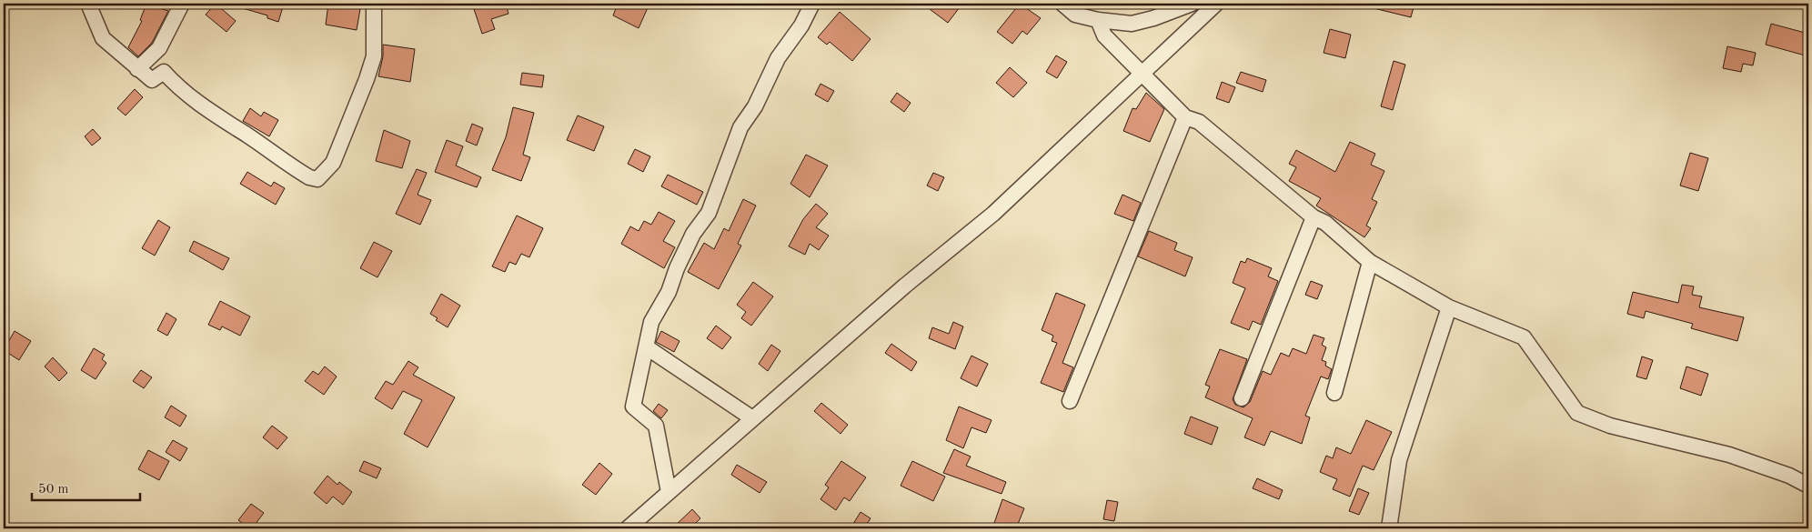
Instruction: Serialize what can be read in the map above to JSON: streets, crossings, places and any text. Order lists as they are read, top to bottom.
{
  "scale_bar": "50 m"
}
